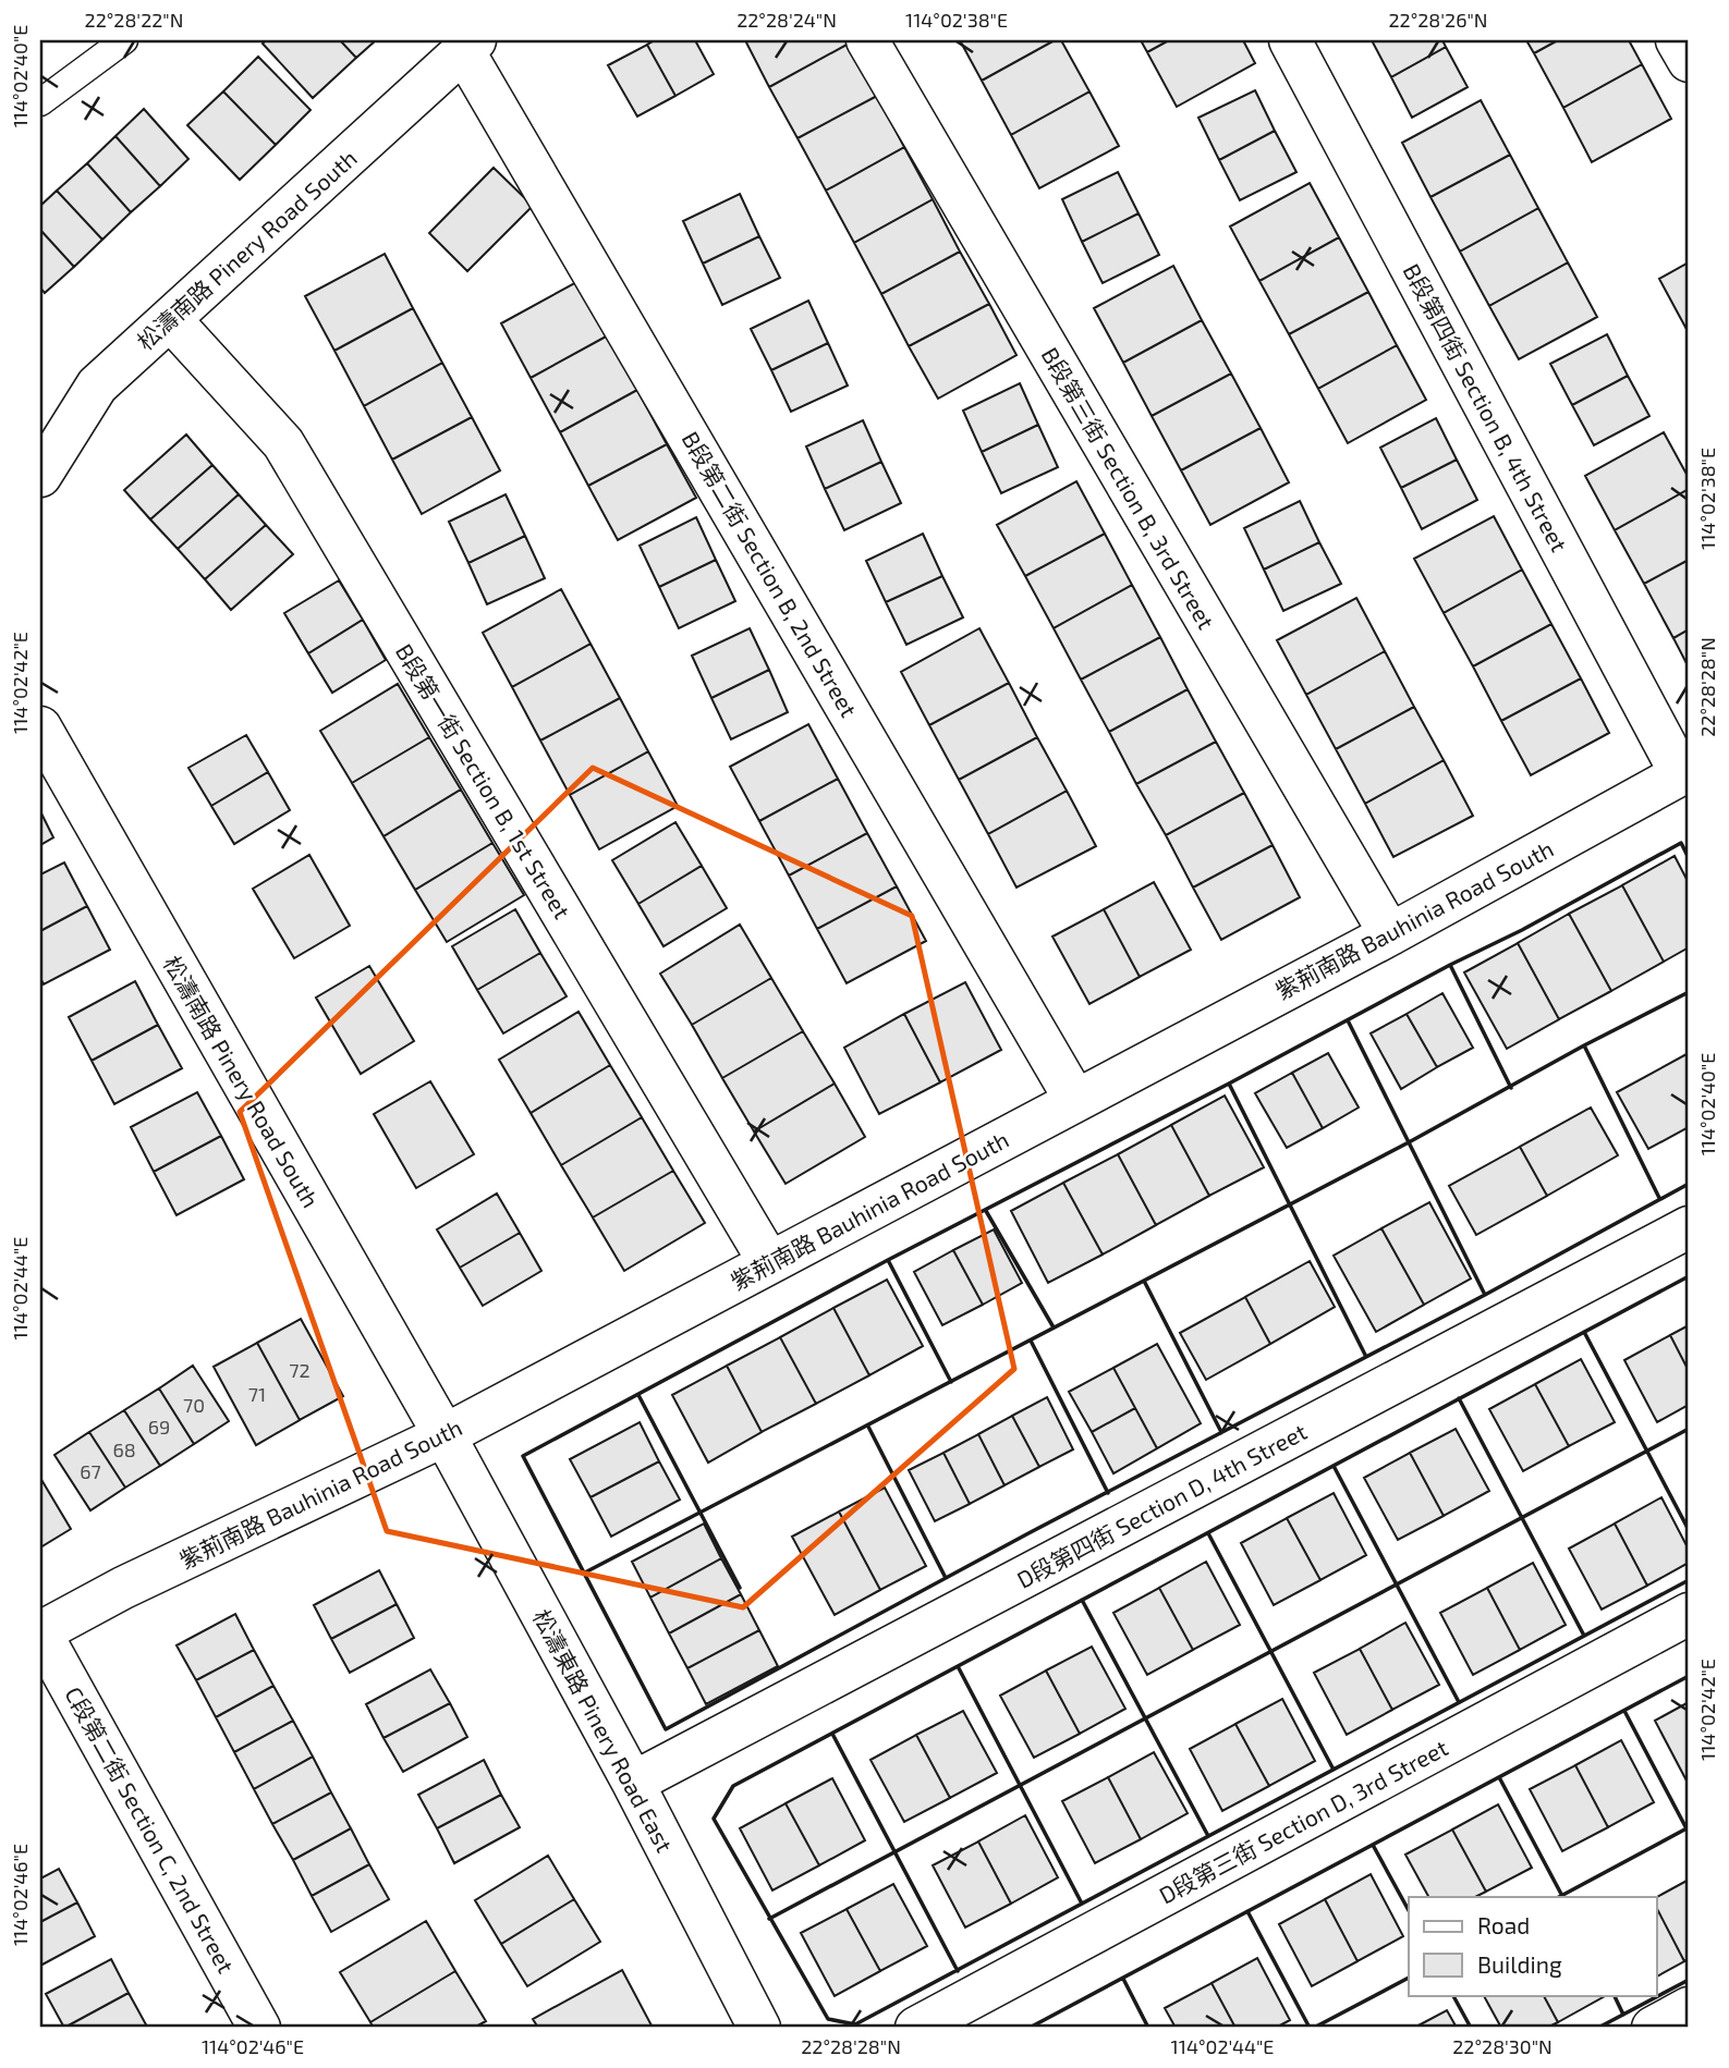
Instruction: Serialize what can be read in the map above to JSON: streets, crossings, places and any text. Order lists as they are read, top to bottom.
{
  "streets": {
    "street": [
      "松濤南路 Pinery Road South",
      "B段第四街 Section B, 4th Street",
      "B段第三街 Section B, 3rd Street",
      "B段第二街 Section B, 2nd Street",
      "B段第一街 Section B, 1st Street",
      "紫荊南路 Bauhinia Road South",
      "D段第四街 Section D, 4th Street",
      "松濤東路 Pinery Road East",
      "D段第三街 Section D, 3rd Street",
      "C段第二街 Section C, 2nd Street"
    ]
  },
  "crossings": [
    ["松濤南路 Pinery Road South", "B段第二街 Section B, 2nd Street"],
    ["松濤南路 Pinery Road South", "B段第一街 Section B, 1st Street"],
    ["松濤南路 Pinery Road South", "紫荊南路 Bauhinia Road South"],
    ["松濤南路 Pinery Road South", "松濤東路 Pinery Road East"],
    ["B段第四街 Section B, 4th Street", "紫荊南路 Bauhinia Road South"],
    ["B段第三街 Section B, 3rd Street", "紫荊南路 Bauhinia Road South"],
    ["B段第二街 Section B, 2nd Street", "紫荊南路 Bauhinia Road South"],
    ["B段第一街 Section B, 1st Street", "紫荊南路 Bauhinia Road South"],
    ["紫荊南路 Bauhinia Road South", "松濤東路 Pinery Road East"],
    ["紫荊南路 Bauhinia Road South", "C段第二街 Section C, 2nd Street"],
    ["D段第四街 Section D, 4th Street", "松濤東路 Pinery Road East"]
  ],
  "house_numbers": [
    "72",
    "71",
    "70",
    "69",
    "68",
    "67"
  ],
  "legend": ["Road", "Building"],
  "coordinates": [
    "22°28'22\"N",
    "22°28'24\"N",
    "114°02'38\"E",
    "22°28'26\"N",
    "114°02'40\"E",
    "114°02'42\"E",
    "22°28'28\"N",
    "114°02'44\"E",
    "114°02'46\"E",
    "22°28'30\"N"
  ]
}
